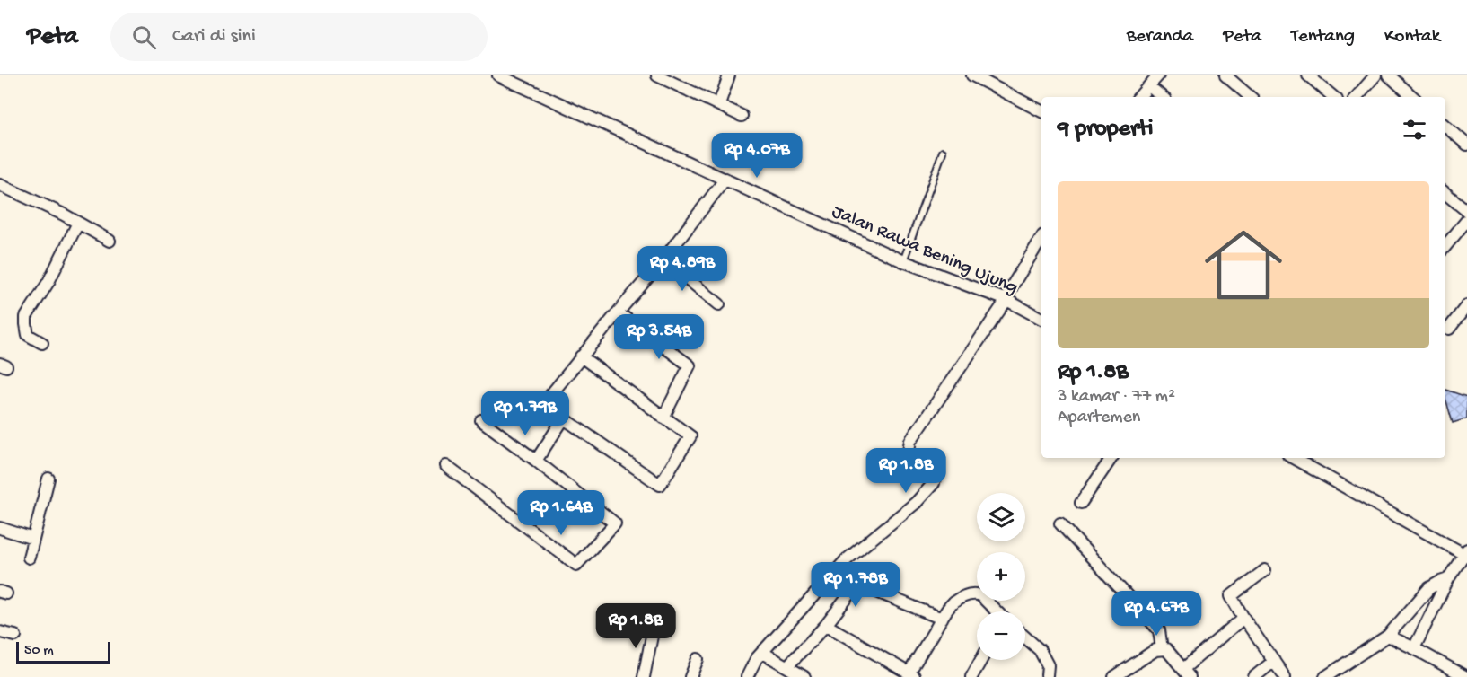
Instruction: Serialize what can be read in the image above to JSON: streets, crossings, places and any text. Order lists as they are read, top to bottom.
{
  "streets": {
    "street": ["Jalan Rawa Bening Ujung"]
  },
  "scale_bar": "50 m",
  "page": {
    "header": "Peta",
    "search": "Cari di sini",
    "nav": [
      "Beranda",
      "Peta",
      "Tentang",
      "Kontak"
    ],
    "heading": "9 properti",
    "price": [
      "Rp 4.07B",
      "Rp 4.89B",
      "Rp 3.54B",
      "Rp 1.79B",
      "Rp 1.8B",
      "Rp 1.64B",
      "Rp 1.78B",
      "Rp 4.67B",
      "Rp 1.8B"
    ],
    "list": [
      {
        "name": "Rp 1.8B",
        "note": "3 kamar · 77 m² · Apartemen"
      }
    ],
    "map_buttons": ["+", "−"],
    "scale": "50 m"
  }
}
